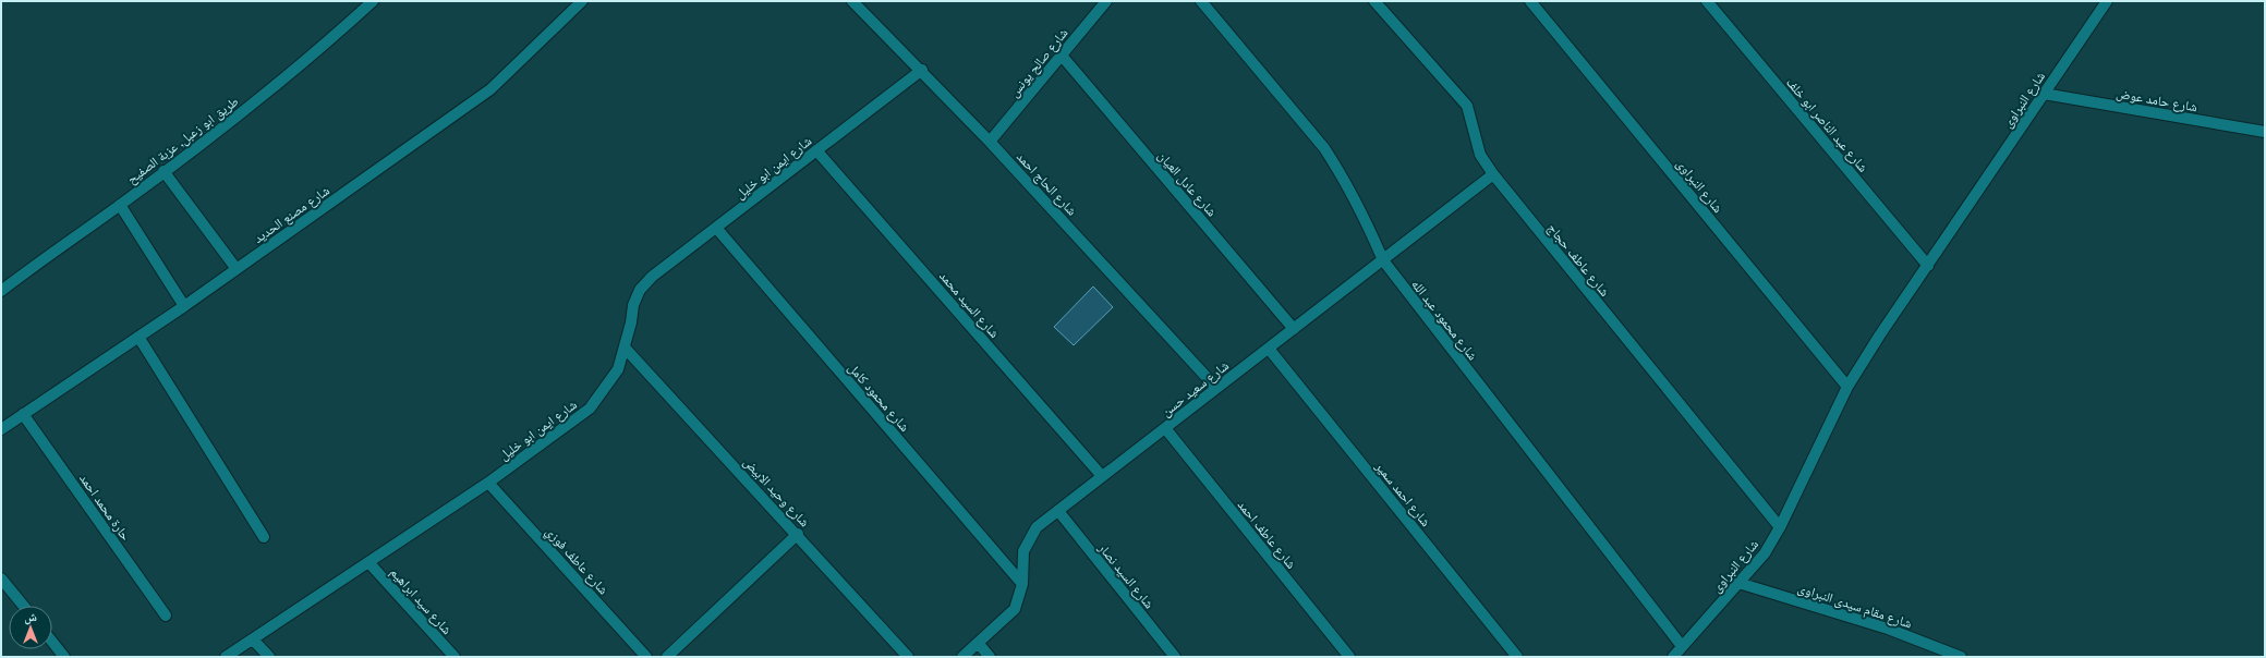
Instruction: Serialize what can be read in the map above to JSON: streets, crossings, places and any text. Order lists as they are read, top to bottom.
{
  "streets": {
    "street": [
      "شارع صالح يونس",
      "شارع النبراوى",
      "شارع حامد عوض",
      "شارع عبد الناصر ابو خلف",
      "طريق ابو زعبل, عزبة الصفيح",
      "شارع ايمن ابو خليل",
      "شارع الحاج احمد",
      "شارع عادل العيان",
      "شارع مصنع الحديد",
      "شارع عاطف حجاج",
      "شارع السيد محمد",
      "شارع محمود عبد الله",
      "شارع سعيد حسن",
      "شارع محمود كامل",
      "شارع وحيد الابيض",
      "شارع احمد سمير",
      "حارة محمد احمد",
      "شارع عاطف احمد",
      "شارع عاطف فوزي",
      "شارع السيد نصار",
      "شارع سيد ابراهيم",
      "شارع مقام سيدى النبراوى"
    ]
  },
  "crossings": [
    ["شارع صالح يونس", "شارع الحاج احمد"],
    ["شارع صالح يونس", "شارع عادل العيان"],
    ["شارع النبراوى", "شارع حامد عوض"],
    ["شارع النبراوى", "شارع عبد الناصر ابو خلف"],
    ["شارع النبراوى", "شارع عاطف حجاج"],
    ["شارع النبراوى", "شارع محمود عبد الله"],
    ["شارع النبراوى", "شارع مقام سيدى النبراوى"],
    ["شارع ايمن ابو خليل", "شارع الحاج احمد"],
    ["شارع ايمن ابو خليل", "شارع السيد محمد"],
    ["شارع ايمن ابو خليل", "شارع محمود كامل"],
    ["شارع ايمن ابو خليل", "شارع وحيد الابيض"],
    ["شارع ايمن ابو خليل", "شارع عاطف فوزي"],
    ["شارع ايمن ابو خليل", "شارع سيد ابراهيم"],
    ["شارع الحاج احمد", "شارع سعيد حسن"],
    ["شارع عادل العيان", "شارع سعيد حسن"],
    ["شارع مصنع الحديد", "حارة محمد احمد"],
    ["شارع عاطف حجاج", "شارع سعيد حسن"],
    ["شارع السيد محمد", "شارع سعيد حسن"],
    ["شارع محمود عبد الله", "شارع سعيد حسن"],
    ["شارع سعيد حسن", "شارع محمود كامل"],
    ["شارع سعيد حسن", "شارع احمد سمير"],
    ["شارع سعيد حسن", "شارع عاطف احمد"],
    ["شارع سعيد حسن", "شارع السيد نصار"]
  ],
  "north": "top"
}
